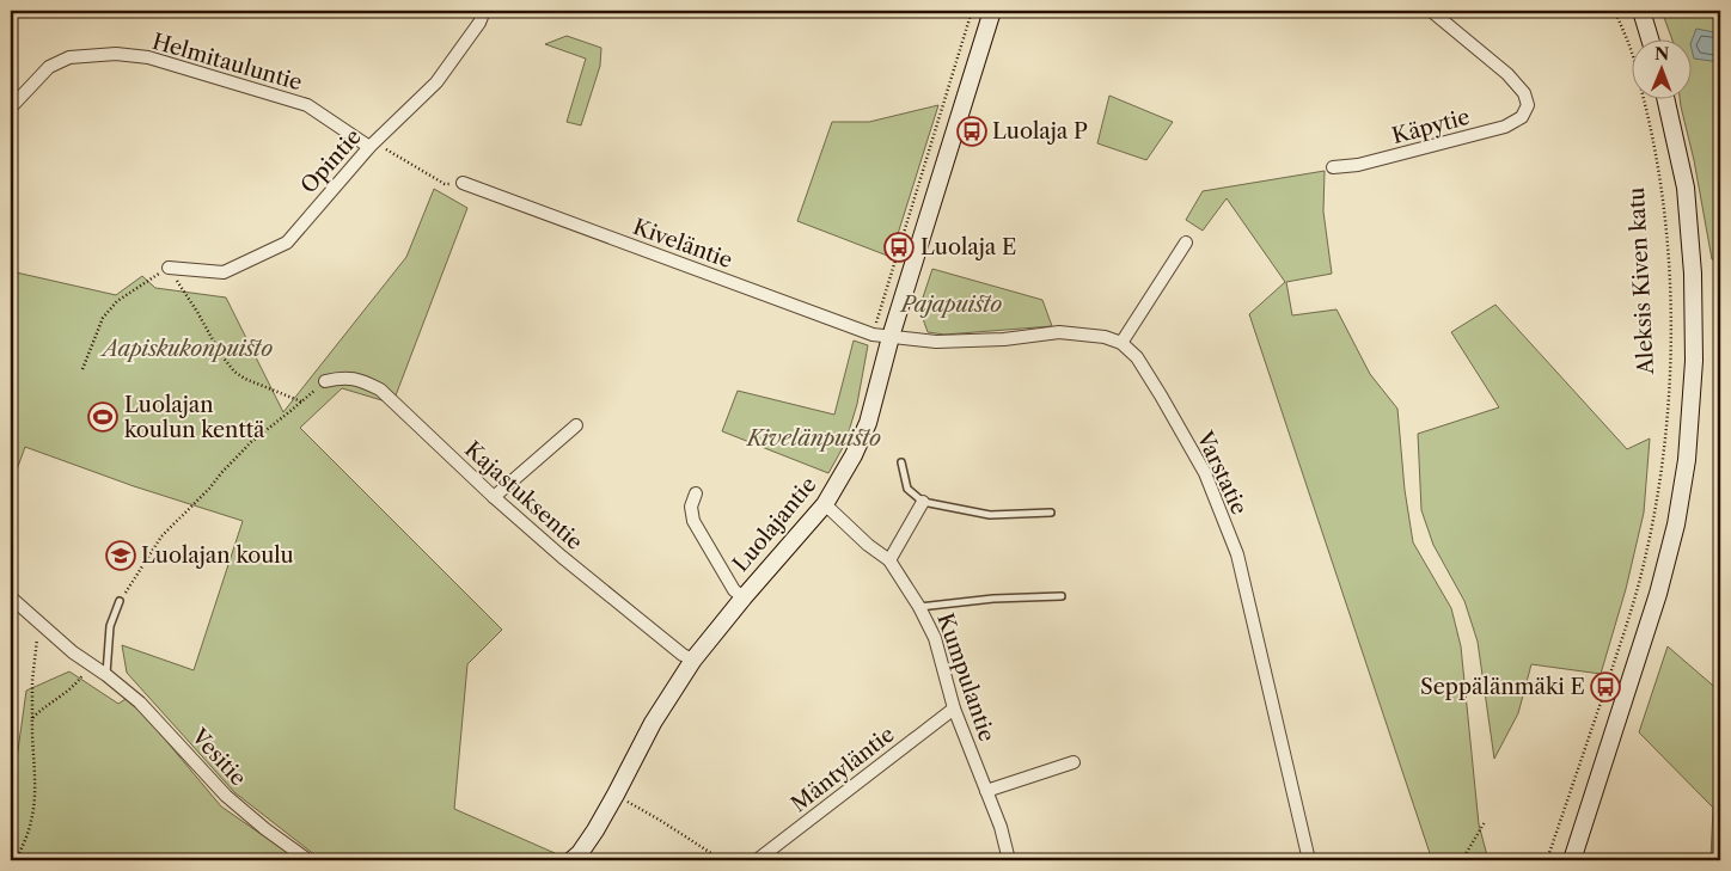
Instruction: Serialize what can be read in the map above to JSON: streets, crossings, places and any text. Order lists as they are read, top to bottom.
{
  "streets": {
    "main road": ["Luolajantie"],
    "street": [
      "Helmitauluntie",
      "Käpytie",
      "Opintie",
      "Kiveläntie",
      "Varstatie",
      "Kajastuksentie",
      "Kumpulantie",
      "Vesitie",
      "Mäntyläntie"
    ],
    "path": ["Aleksis Kiven katu"]
  },
  "crossings": [
    ["Helmitauluntie", "Opintie"],
    ["Kiveläntie", "Luolajantie"],
    ["Kajastuksentie", "Luolajantie"],
    ["Luolajantie", "Kumpulantie"],
    ["Kumpulantie", "Mäntyläntie"]
  ],
  "parks": ["Pajapuisto", "Aapiskukonpuisto", "Kivelänpuisto"],
  "places": {
    "bus stop": ["Luolaja P", "Luolaja E", "Seppälänmäki E"],
    "sports": ["Luolajan koulun kenttä"],
    "school or university": ["Luolajan koulu"]
  },
  "north": "top"
}
